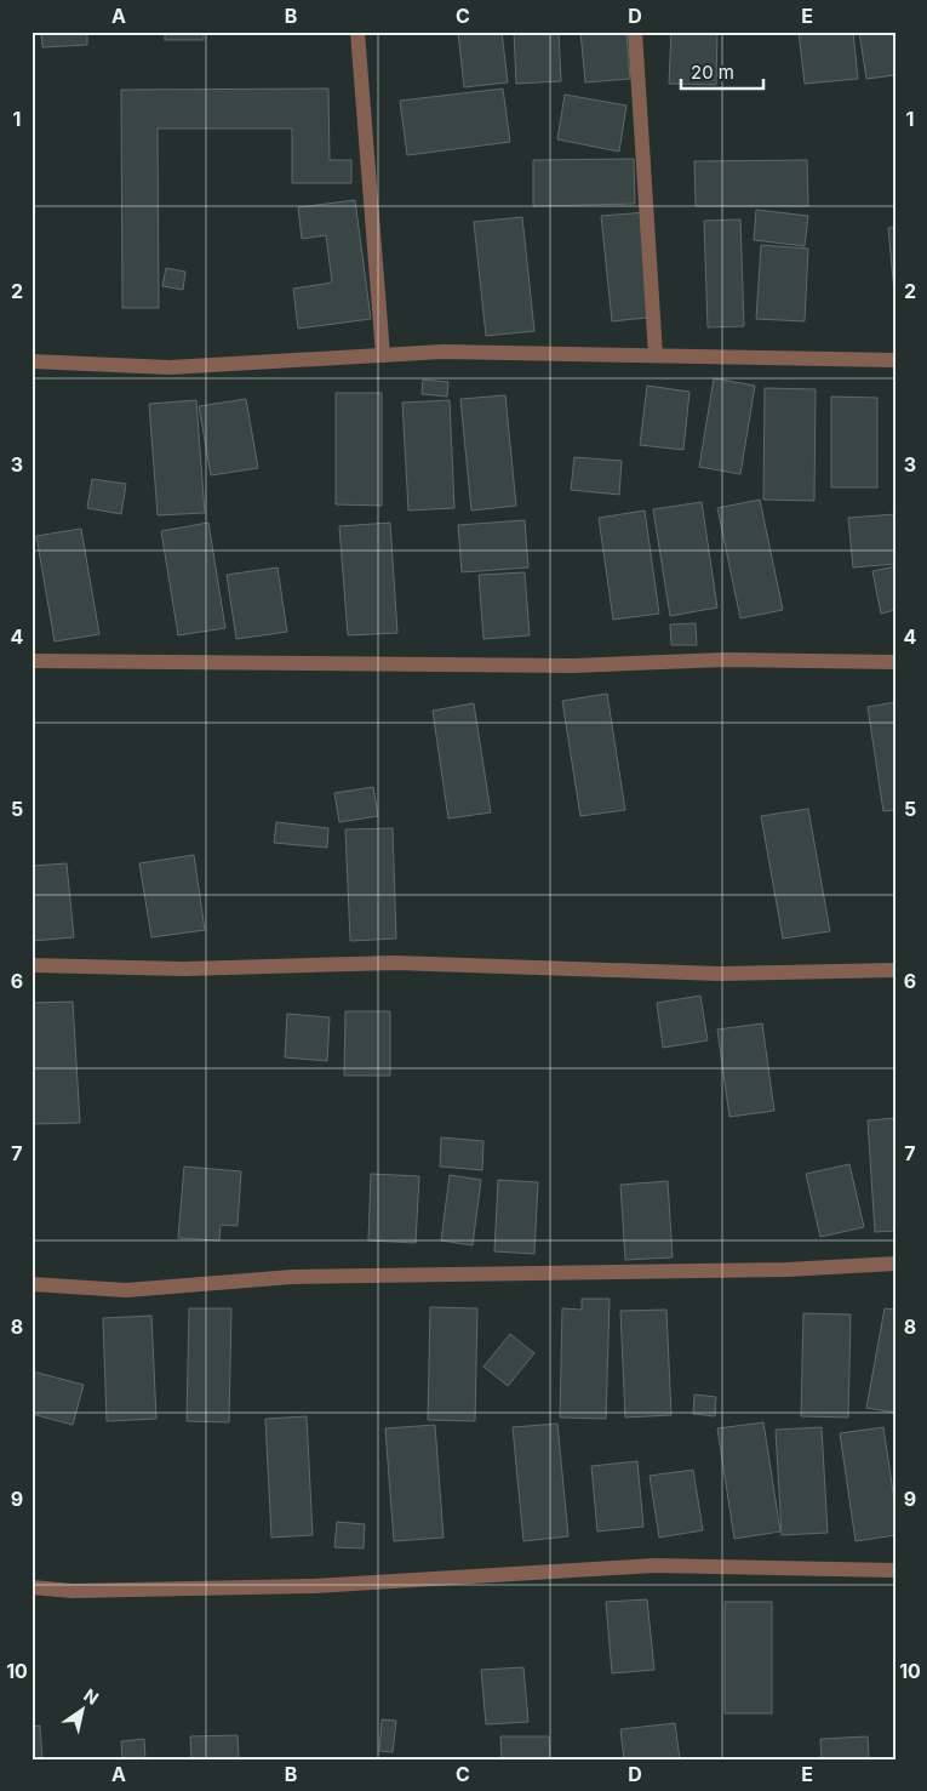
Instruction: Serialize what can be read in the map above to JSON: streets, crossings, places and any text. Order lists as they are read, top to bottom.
{
  "scale_bar": "20 m",
  "north": "top right",
  "grid": {
    "columns": [
      "A",
      "B",
      "C",
      "D",
      "E"
    ],
    "rows": [
      "1",
      "2",
      "3",
      "4",
      "5",
      "6",
      "7",
      "8",
      "9",
      "10"
    ]
  }
}
